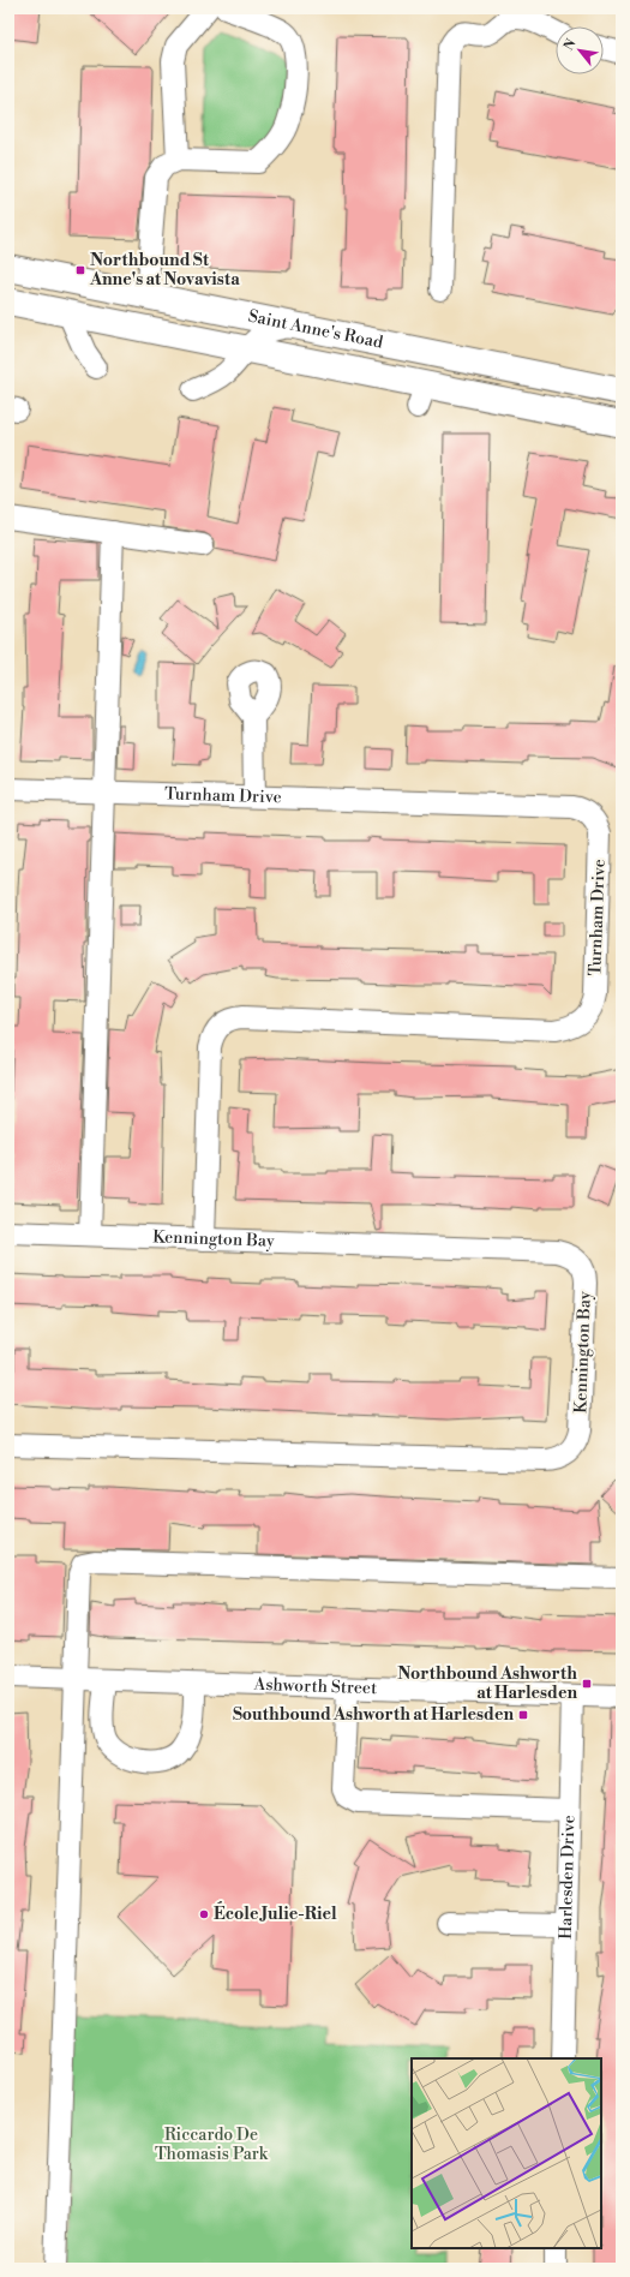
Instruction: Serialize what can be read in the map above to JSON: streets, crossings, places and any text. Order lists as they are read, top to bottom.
{
  "streets": {
    "main road": ["Saint Anne's Road"],
    "street": [
      "Turnham Drive",
      "Kennington Bay",
      "Ashworth Street",
      "Harlesden Drive"
    ]
  },
  "crossings": [
    ["Turnham Drive", "Kennington Bay"],
    ["Ashworth Street", "Harlesden Drive"]
  ],
  "parks": ["Riccardo De Thomasis Park"],
  "places": {
    "transit": ["Northbound St Anne's at Novavista", "Northbound Ashworth at Harlesden", "Southbound Ashworth at Harlesden"],
    "other": ["École Julie-Riel"]
  },
  "north": "top left"
}
